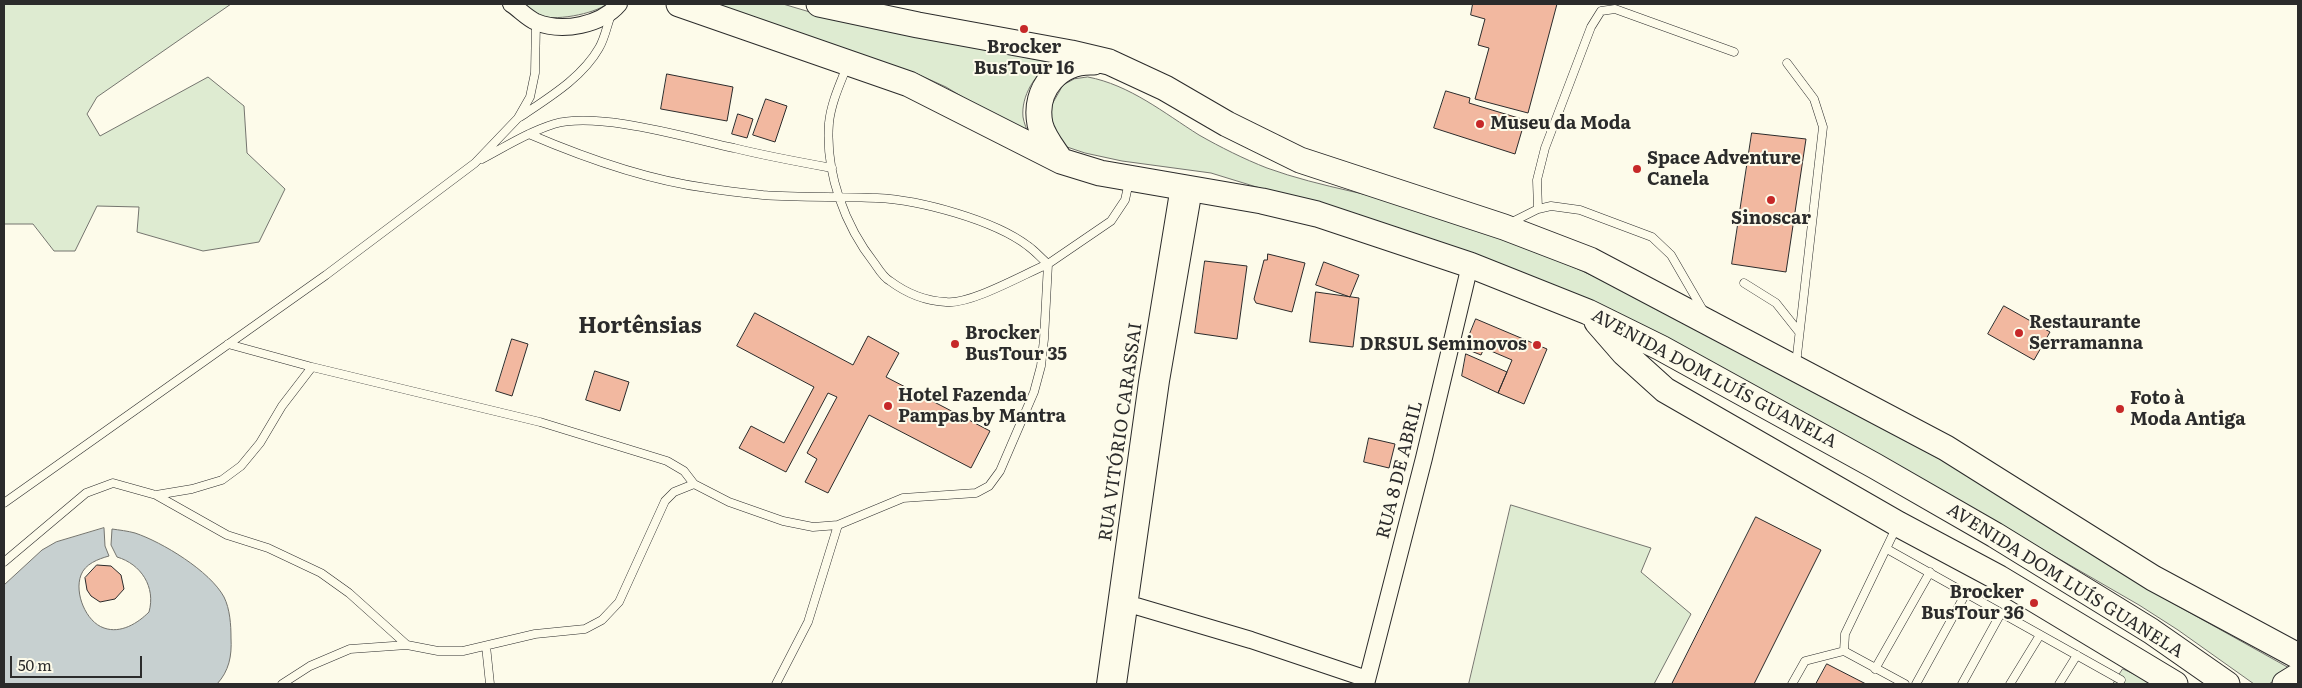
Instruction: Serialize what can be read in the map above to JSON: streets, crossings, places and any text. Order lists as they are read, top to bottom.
{
  "streets": {
    "main road": ["AVENIDA DOM LUÍS GUANELA"],
    "street": ["RUA VITÓRIO CARASSAI", "RUA 8 DE ABRIL"]
  },
  "crossings": [
    ["AVENIDA DOM LUÍS GUANELA", "RUA VITÓRIO CARASSAI"],
    ["AVENIDA DOM LUÍS GUANELA", "RUA 8 DE ABRIL"]
  ],
  "districts": ["Hortênsias"],
  "places": [
    "Brocker BusTour 16",
    "Museu da Moda",
    "Space Adventure Canela",
    "Sinoscar",
    "Restaurante Serramanna",
    "Brocker BusTour 35",
    "DRSUL Seminovos",
    "Hotel Fazenda Pampas by Mantra",
    "Foto à Moda Antiga",
    "Brocker BusTour 36"
  ],
  "scale_bar": "50 m"
}
